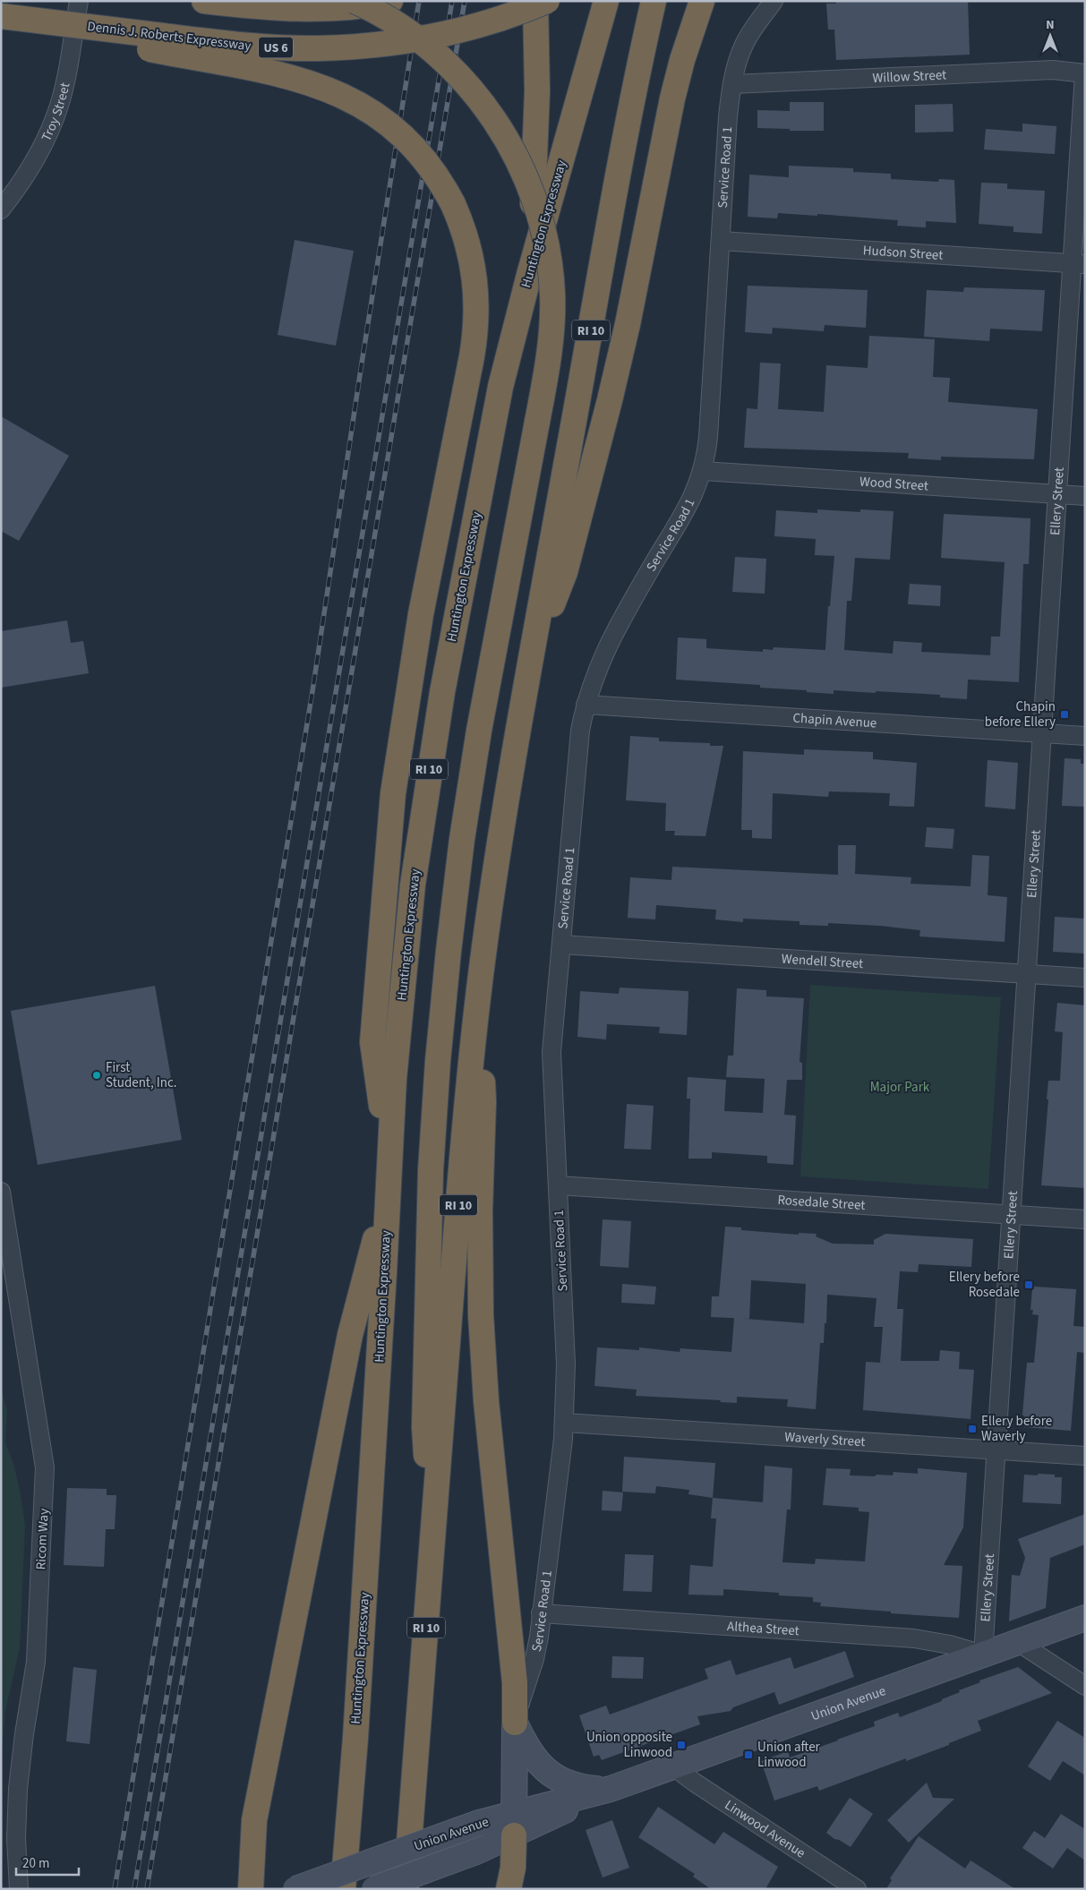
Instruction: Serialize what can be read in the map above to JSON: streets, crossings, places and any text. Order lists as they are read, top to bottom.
{
  "streets": {
    "highway": [
      "Dennis J. Roberts Expressway",
      "US 6",
      "Huntington Expressway",
      "RI 10"
    ],
    "main road": ["Service Road 1", "Union Avenue"],
    "street": [
      "Willow Street",
      "Troy Street",
      "Hudson Street",
      "Wood Street",
      "Ellery Street",
      "Chapin Avenue",
      "Wendell Street",
      "Rosedale Street",
      "Waverly Street",
      "Ricom Way",
      "Althea Street",
      "Linwood Avenue"
    ]
  },
  "crossings": [
    ["Willow Street", "Service Road 1"],
    ["Willow Street", "Ellery Street"],
    ["Service Road 1", "Hudson Street"],
    ["Service Road 1", "Wood Street"],
    ["Service Road 1", "Chapin Avenue"],
    ["Service Road 1", "Wendell Street"],
    ["Service Road 1", "Rosedale Street"],
    ["Service Road 1", "Waverly Street"],
    ["Service Road 1", "Althea Street"],
    ["Service Road 1", "Union Avenue"],
    ["Hudson Street", "Ellery Street"],
    ["Wood Street", "Ellery Street"],
    ["Ellery Street", "Chapin Avenue"],
    ["Ellery Street", "Wendell Street"],
    ["Ellery Street", "Rosedale Street"],
    ["Ellery Street", "Waverly Street"],
    ["Ellery Street", "Althea Street"],
    ["Ellery Street", "Union Avenue"],
    ["Althea Street", "Union Avenue"],
    ["Union Avenue", "Linwood Avenue"]
  ],
  "parks": ["Major Park"],
  "places": {
    "transit": [
      "Chapin before Ellery",
      "Ellery before Rosedale",
      "Ellery before Waverly",
      "Union opposite Linwood",
      "Union after Linwood"
    ],
    "other": ["First Student, Inc."]
  },
  "scale_bar": "20 m",
  "north": "top"
}
